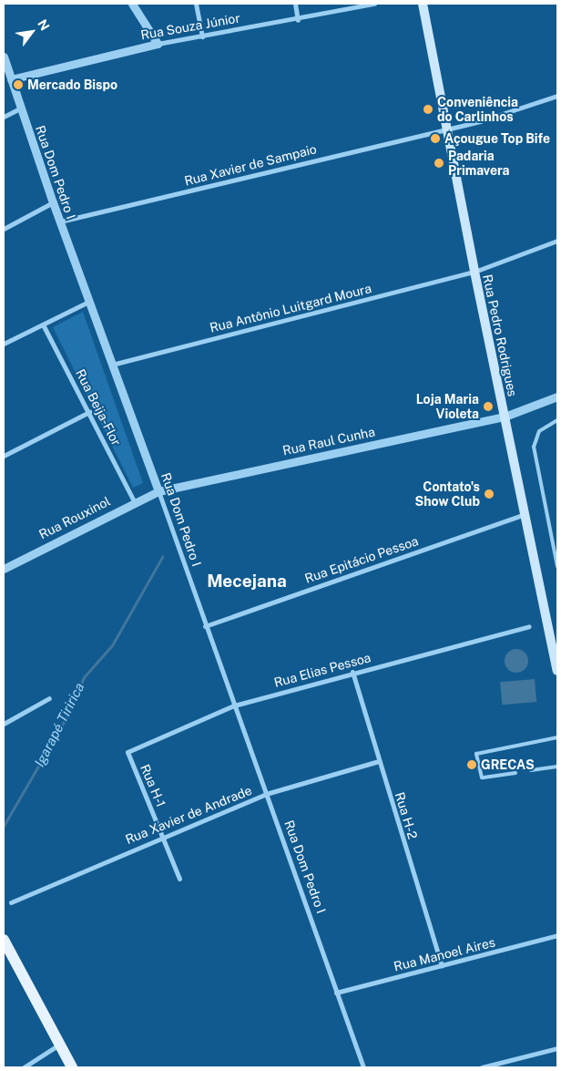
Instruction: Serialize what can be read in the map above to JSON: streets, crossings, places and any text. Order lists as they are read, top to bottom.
{
  "streets": {
    "main road": ["Rua Pedro Rodrigues"],
    "street": [
      "Rua Souza Júnior",
      "Rua Xavier de Sampaio",
      "Rua Dom Pedro I",
      "Rua Antônio Luitgard Moura",
      "Rua Beija-Flor",
      "Rua Raul Cunha",
      "Rua Rouxinol",
      "Rua Epitácio Pessoa",
      "Rua Elias Pessoa",
      "Rua H-1",
      "Rua Xavier de Andrade",
      "Rua H-2",
      "Rua Manoel Aires"
    ]
  },
  "crossings": [
    ["Rua Souza Júnior", "Rua Dom Pedro I"],
    ["Rua Xavier de Sampaio", "Rua Dom Pedro I"],
    ["Rua Xavier de Sampaio", "Rua Pedro Rodrigues"],
    ["Rua Dom Pedro I", "Rua Antônio Luitgard Moura"],
    ["Rua Dom Pedro I", "Rua Raul Cunha"],
    ["Rua Dom Pedro I", "Rua Rouxinol"],
    ["Rua Dom Pedro I", "Rua Epitácio Pessoa"],
    ["Rua Dom Pedro I", "Rua Elias Pessoa"],
    ["Rua Dom Pedro I", "Rua Xavier de Andrade"],
    ["Rua Dom Pedro I", "Rua Manoel Aires"],
    ["Rua Antônio Luitgard Moura", "Rua Pedro Rodrigues"],
    ["Rua Pedro Rodrigues", "Rua Raul Cunha"],
    ["Rua Pedro Rodrigues", "Rua Epitácio Pessoa"],
    ["Rua Beija-Flor", "Rua Rouxinol"],
    ["Rua Raul Cunha", "Rua Rouxinol"],
    ["Rua Elias Pessoa", "Rua H-1"],
    ["Rua Elias Pessoa", "Rua H-2"],
    ["Rua H-1", "Rua Xavier de Andrade"],
    ["Rua Xavier de Andrade", "Rua H-2"],
    ["Rua H-2", "Rua Manoel Aires"]
  ],
  "districts": ["Mecejana"],
  "water": ["Igarapé Tiririca"],
  "places": [
    "Mercado Bispo",
    "Conveniência do Carlinhos",
    "Açougue Top Bife",
    "Padaria Primavera",
    "Loja Maria Violeta",
    "Contato's Show Club",
    "GRECAS"
  ],
  "north": "top right"
}
